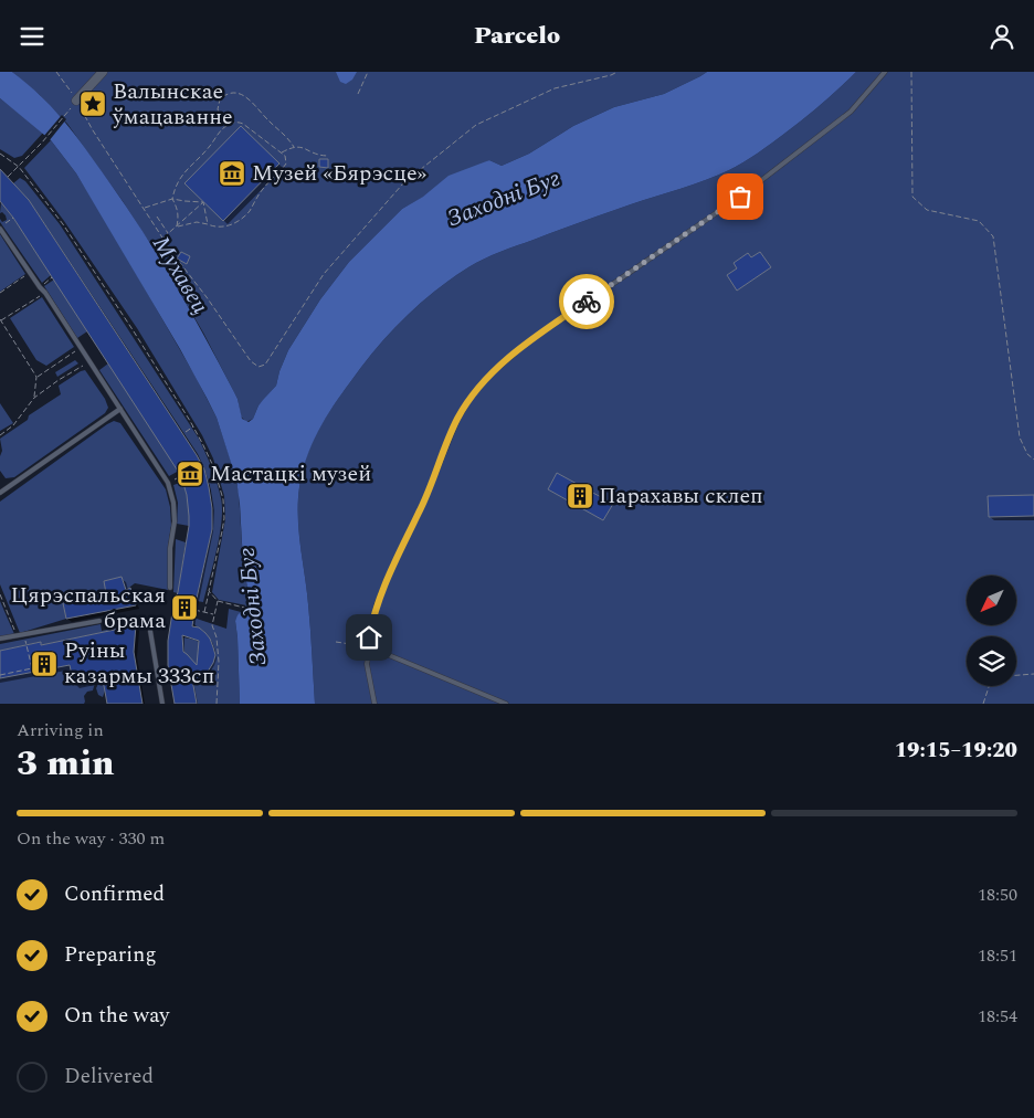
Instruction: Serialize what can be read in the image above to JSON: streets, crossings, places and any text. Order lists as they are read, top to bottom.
{
  "water": ["Заходні Буг", "Мухавец"],
  "places": {
    "place": ["Валынскае ўмацаванне"],
    "museum": ["Музей «Бярэсце»", "Мастацкі музей"],
    "building": ["Парахавы склеп", "Цярэспальская брама", "Руіны казармы 333сп"]
  },
  "north": "bottom left",
  "page": {
    "header": "Parcelo",
    "heading": ["3 min", "Arriving in", "19:15–19:20"],
    "bar": "On the way · 330 m",
    "list": [
      ["Confirmed", "18:50"],
      ["Preparing", "18:51"],
      ["On the way", "18:54"],
      "Delivered"
    ]
  }
}
